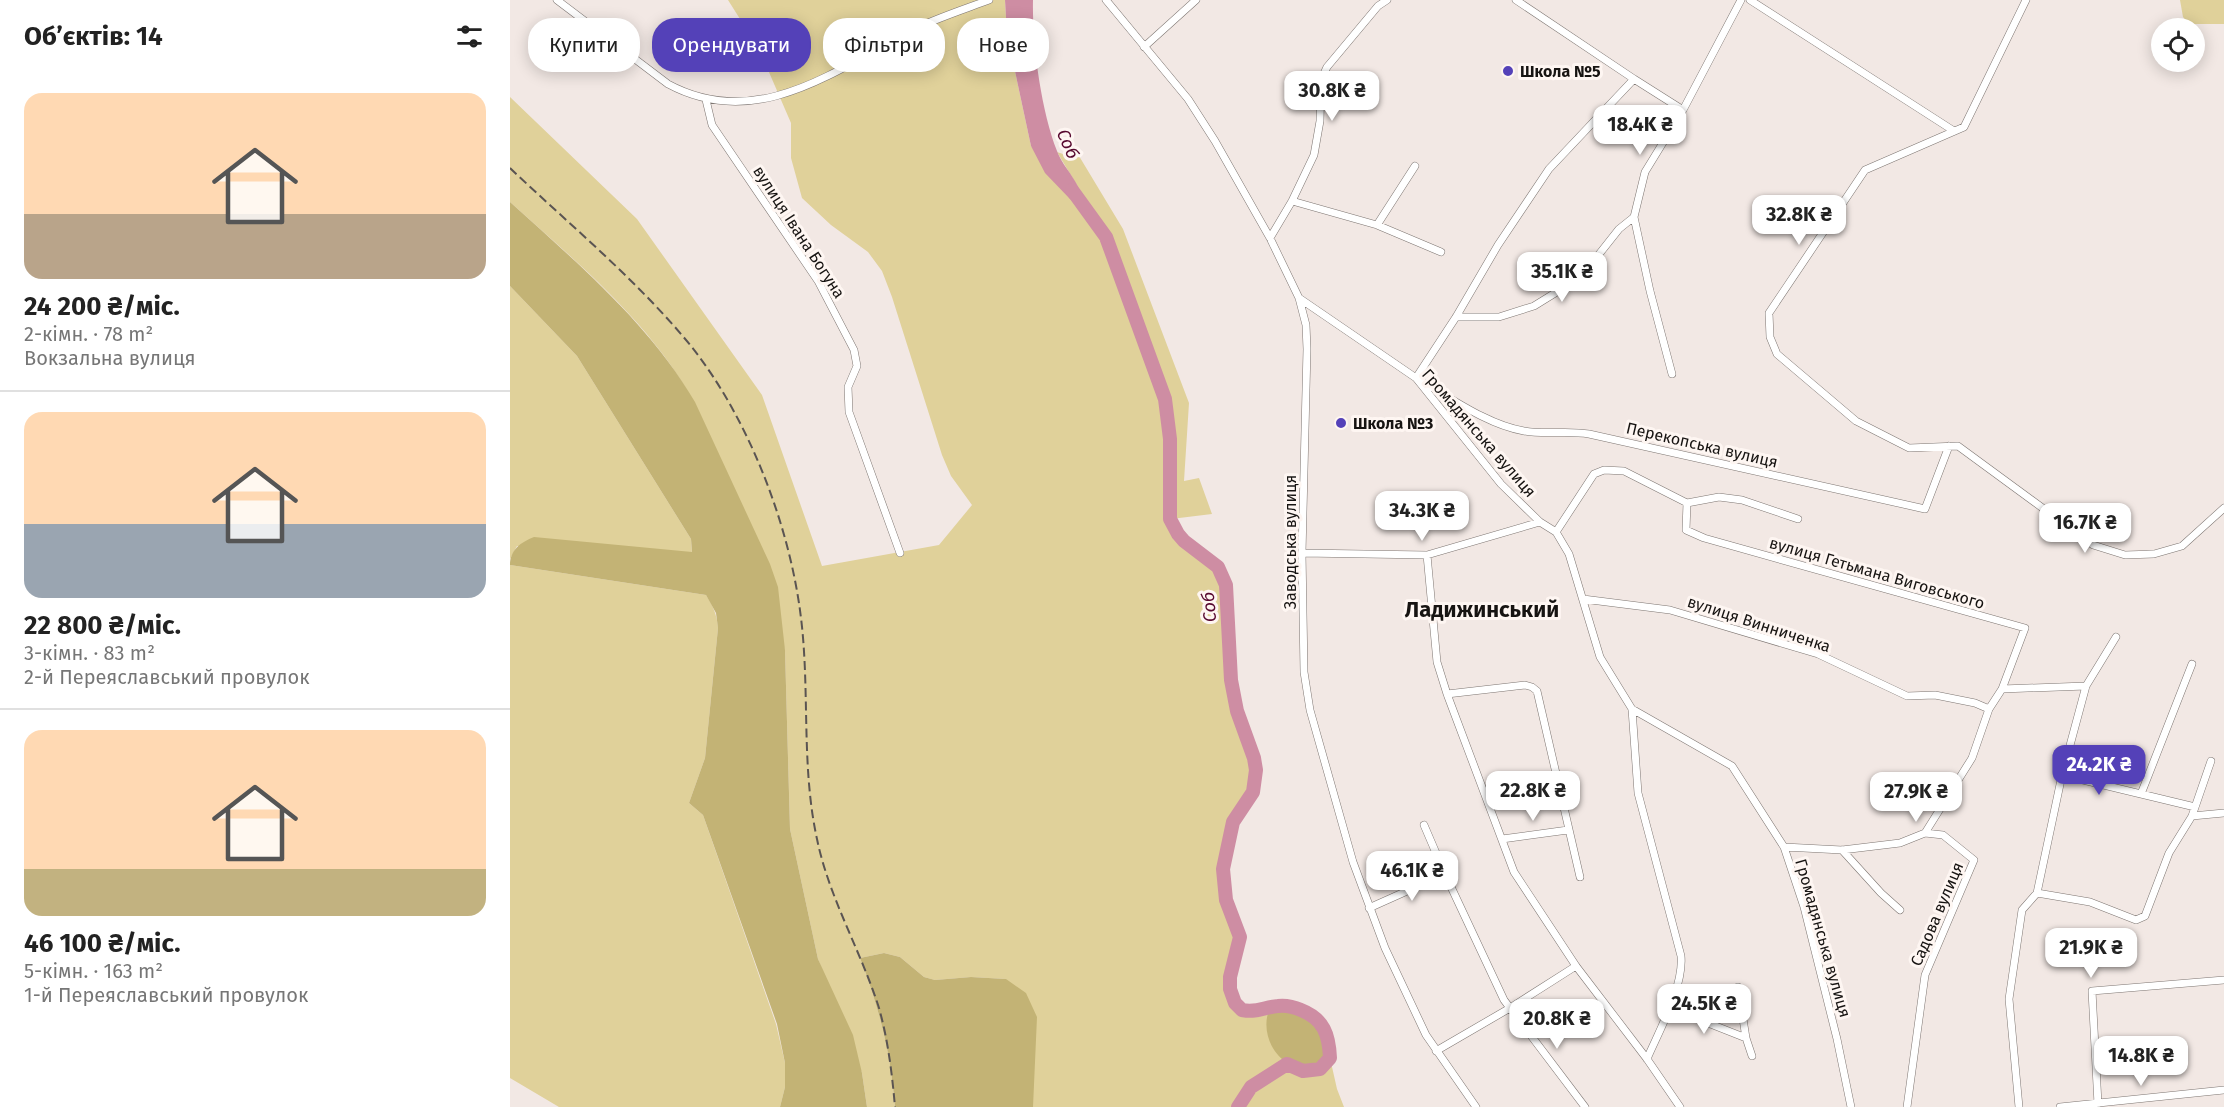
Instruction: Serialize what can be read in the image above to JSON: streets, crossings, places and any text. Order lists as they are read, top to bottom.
{
  "streets": {
    "street": [
      "вулиця Івана Богуна",
      "Громадянська вулиця",
      "Перекопська вулиця",
      "Заводська вулиця",
      "вулиця Гетьмана Виговського",
      "вулиця Винниченка",
      "Садова вулиця"
    ]
  },
  "crossings": [
    ["Громадянська вулиця", "Перекопська вулиця"],
    ["Громадянська вулиця", "Заводська вулиця"],
    ["Громадянська вулиця", "вулиця Винниченка"]
  ],
  "districts": ["Ладижинський"],
  "water": ["Соб"],
  "places": ["Школа №5", "Школа №3"],
  "page": {
    "heading": "Об’єктів: 14",
    "chip": [
      "Купити",
      "Орендувати",
      "Фільтри",
      "Нове"
    ],
    "price": [
      "30.8K ₴",
      "18.4K ₴",
      "32.8K ₴",
      "35.1K ₴",
      "34.3K ₴",
      "16.7K ₴",
      "24.2K ₴",
      "22.8K ₴",
      "27.9K ₴",
      "46.1K ₴",
      "21.9K ₴",
      "24.5K ₴",
      "20.8K ₴",
      "14.8K ₴"
    ],
    "list": [
      {
        "name": "24 200 ₴/міс.",
        "note": "2-кімн. · 78 m² · Вокзальна вулиця"
      },
      {
        "name": "22 800 ₴/міс.",
        "note": "3-кімн. · 83 m² · 2-й Переяславський провулок"
      },
      {
        "name": "46 100 ₴/міс.",
        "note": "5-кімн. · 163 m² · 1-й Переяславський провулок"
      }
    ]
  }
}
